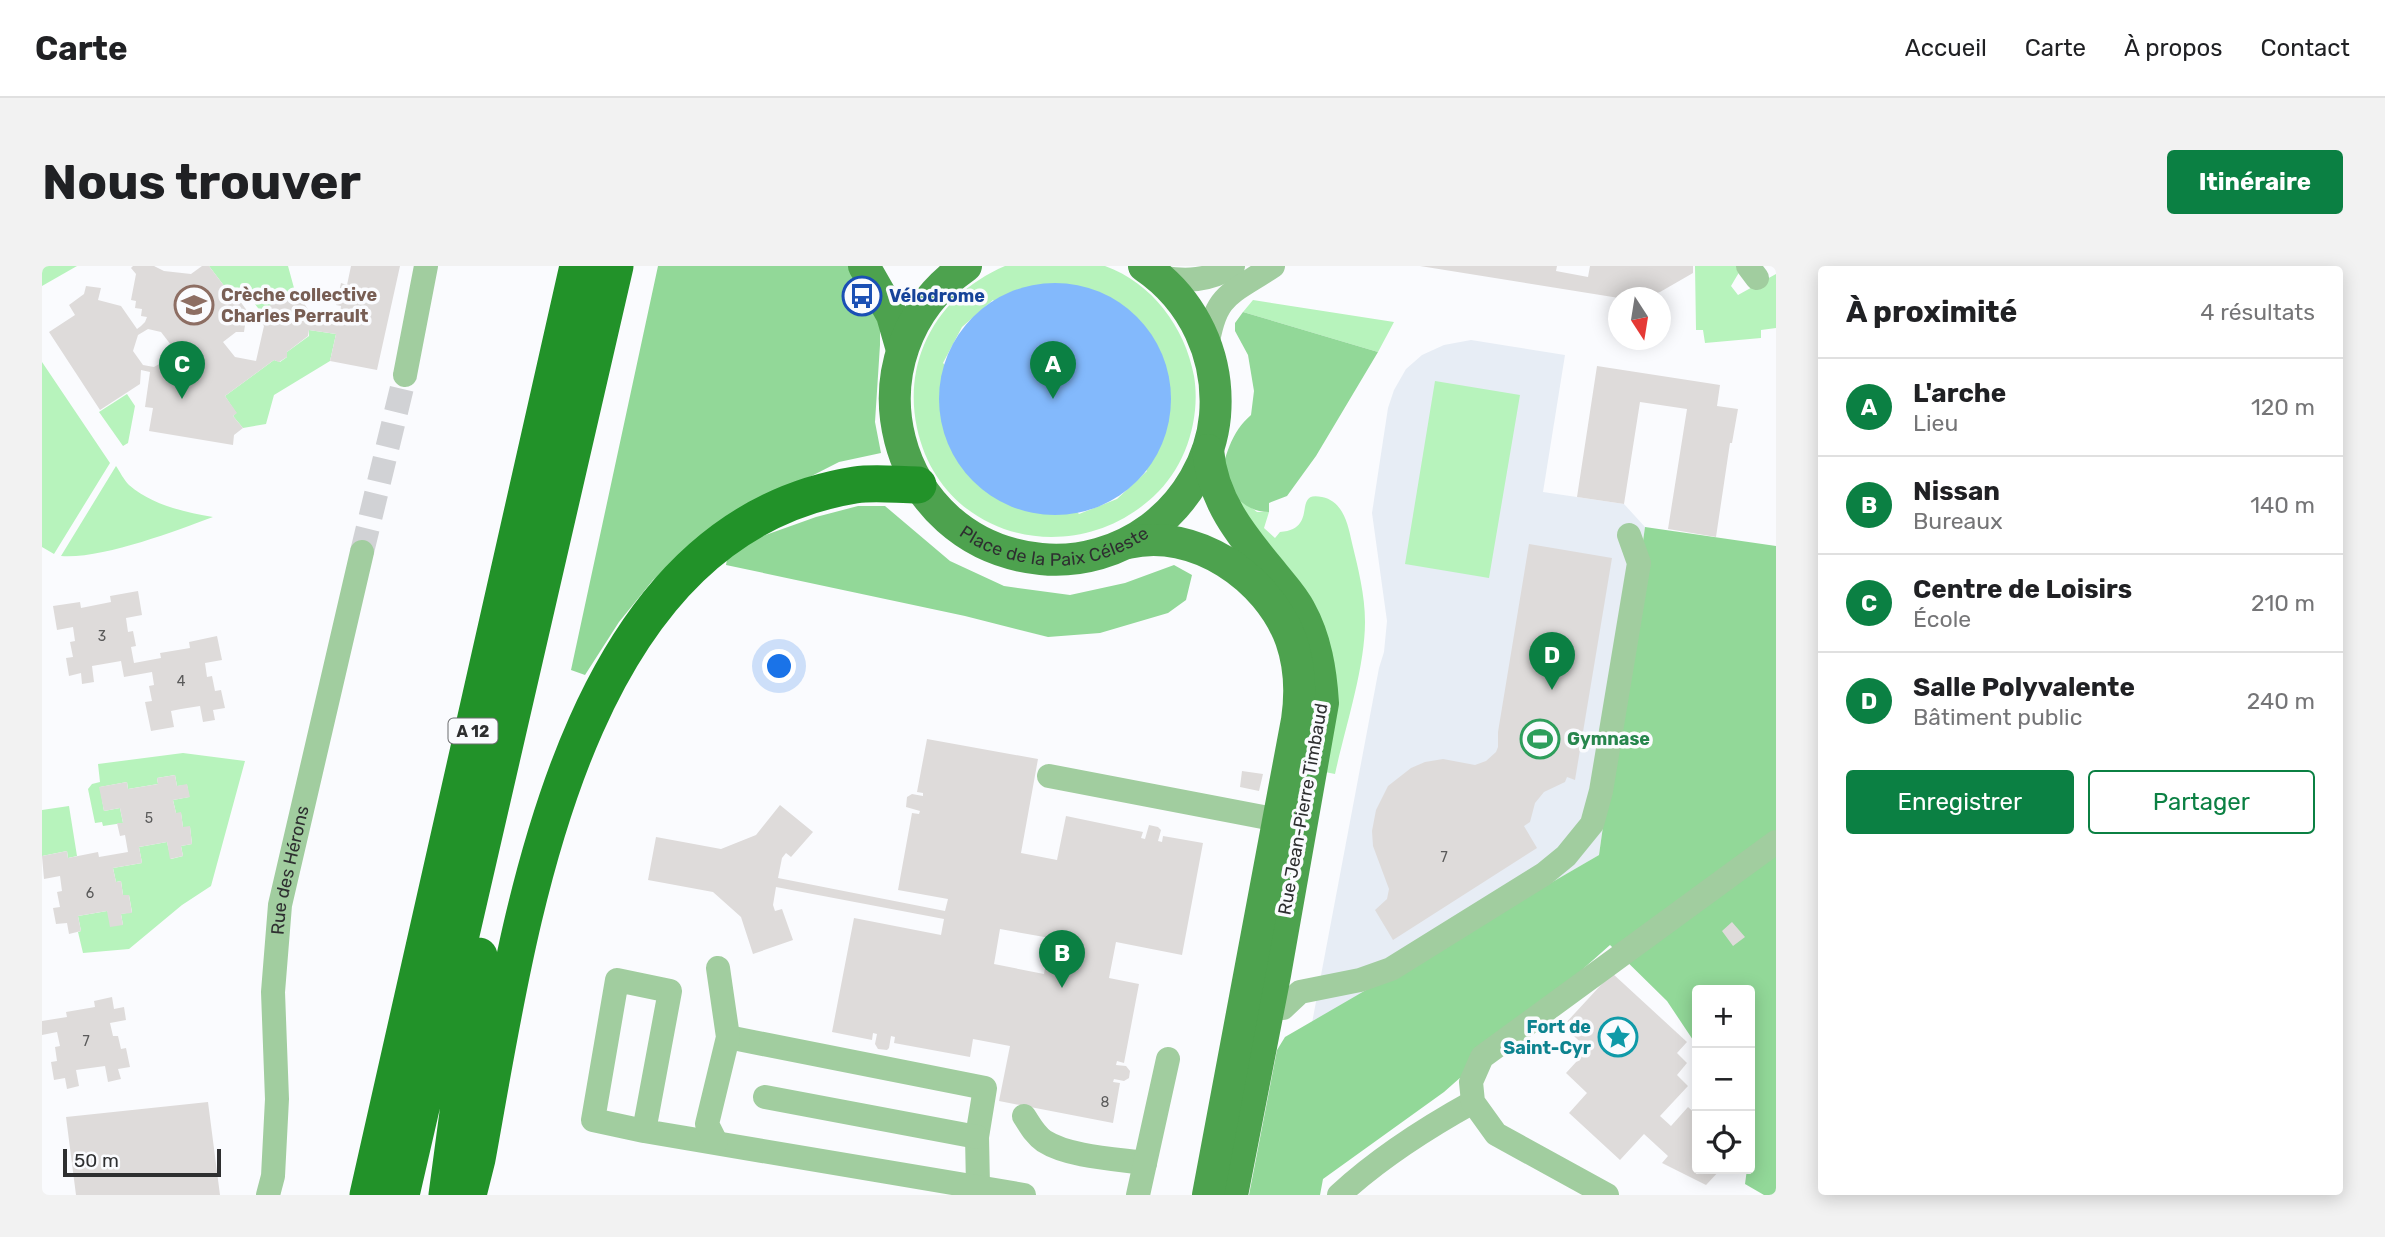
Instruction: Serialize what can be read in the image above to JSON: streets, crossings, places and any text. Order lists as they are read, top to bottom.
{
  "streets": {
    "highway": ["A 12"],
    "main road": ["Place de la Paix Céleste", "Rue Jean-Pierre Timbaud"],
    "street": ["Rue des Hérons"]
  },
  "crossings": [
    ["Place de la Paix Céleste", "Rue Jean-Pierre Timbaud"]
  ],
  "places": {
    "bus stop": ["Vélodrome"],
    "school or university": ["Crèche collective Charles Perrault"],
    "sports": ["Gymnase"],
    "place": ["Fort de Saint-Cyr"]
  },
  "house_numbers": [
    "3",
    "4",
    "5",
    "7",
    "6",
    "7",
    "8"
  ],
  "scale_bar": "50 m",
  "north": "bottom",
  "page": {
    "header": "Carte",
    "nav": [
      "Accueil",
      "Carte",
      "À propos",
      "Contact"
    ],
    "buttons": [
      "Itinéraire",
      ["Enregistrer", "Partager"]
    ],
    "title": "Nous trouver",
    "heading": ["À proximité", "4 résultats"],
    "pins": [
      "A",
      "C",
      "D",
      "B"
    ],
    "list": [
      {
        "mark": "A",
        "name": "L'arche",
        "note": "Lieu",
        "value": "120 m"
      },
      {
        "mark": "B",
        "name": "Nissan",
        "note": "Bureaux",
        "value": "140 m"
      },
      {
        "mark": "C",
        "name": "Centre de Loisirs",
        "note": "École",
        "value": "210 m"
      },
      {
        "mark": "D",
        "name": "Salle Polyvalente",
        "note": "Bâtiment public",
        "value": "240 m"
      }
    ],
    "map_buttons": ["+", "−"],
    "scale": "50 m"
  }
}
